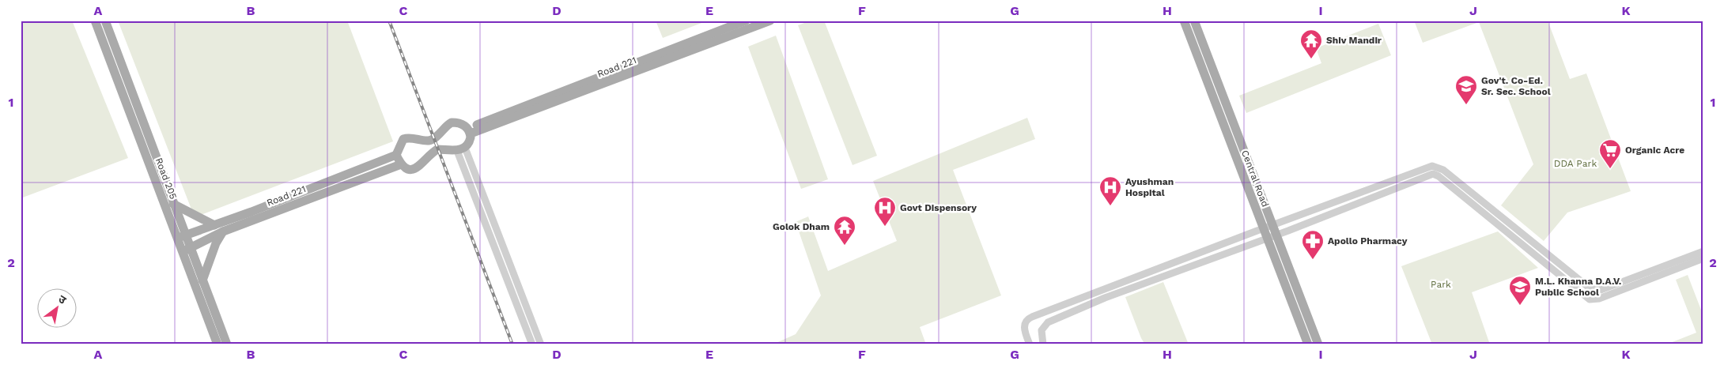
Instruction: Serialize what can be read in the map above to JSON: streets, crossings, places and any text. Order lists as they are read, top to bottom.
{
  "streets": {
    "main road": ["Road 221", "Road 205", "Central Road"]
  },
  "crossings": [
    ["Road 221", "Road 205"]
  ],
  "parks": ["DDA Park", "Park"],
  "places": {
    "temple": ["Shiv Mandir", "Golok Dham"],
    "school or university": ["Gov't. Co-Ed. Sr. Sec. School", "M.L. Khanna D.A.V. Public School"],
    "supermarket": ["Organic Acre"],
    "hospital": ["Ayushman Hospital", "Govt Dispensory"],
    "pharmacy": ["Apollo Pharmacy"]
  },
  "north": "top right",
  "grid": {
    "columns": [
      "A",
      "B",
      "C",
      "D",
      "E",
      "F",
      "G",
      "H",
      "I",
      "J",
      "K"
    ],
    "rows": ["1", "2"]
  }
}
